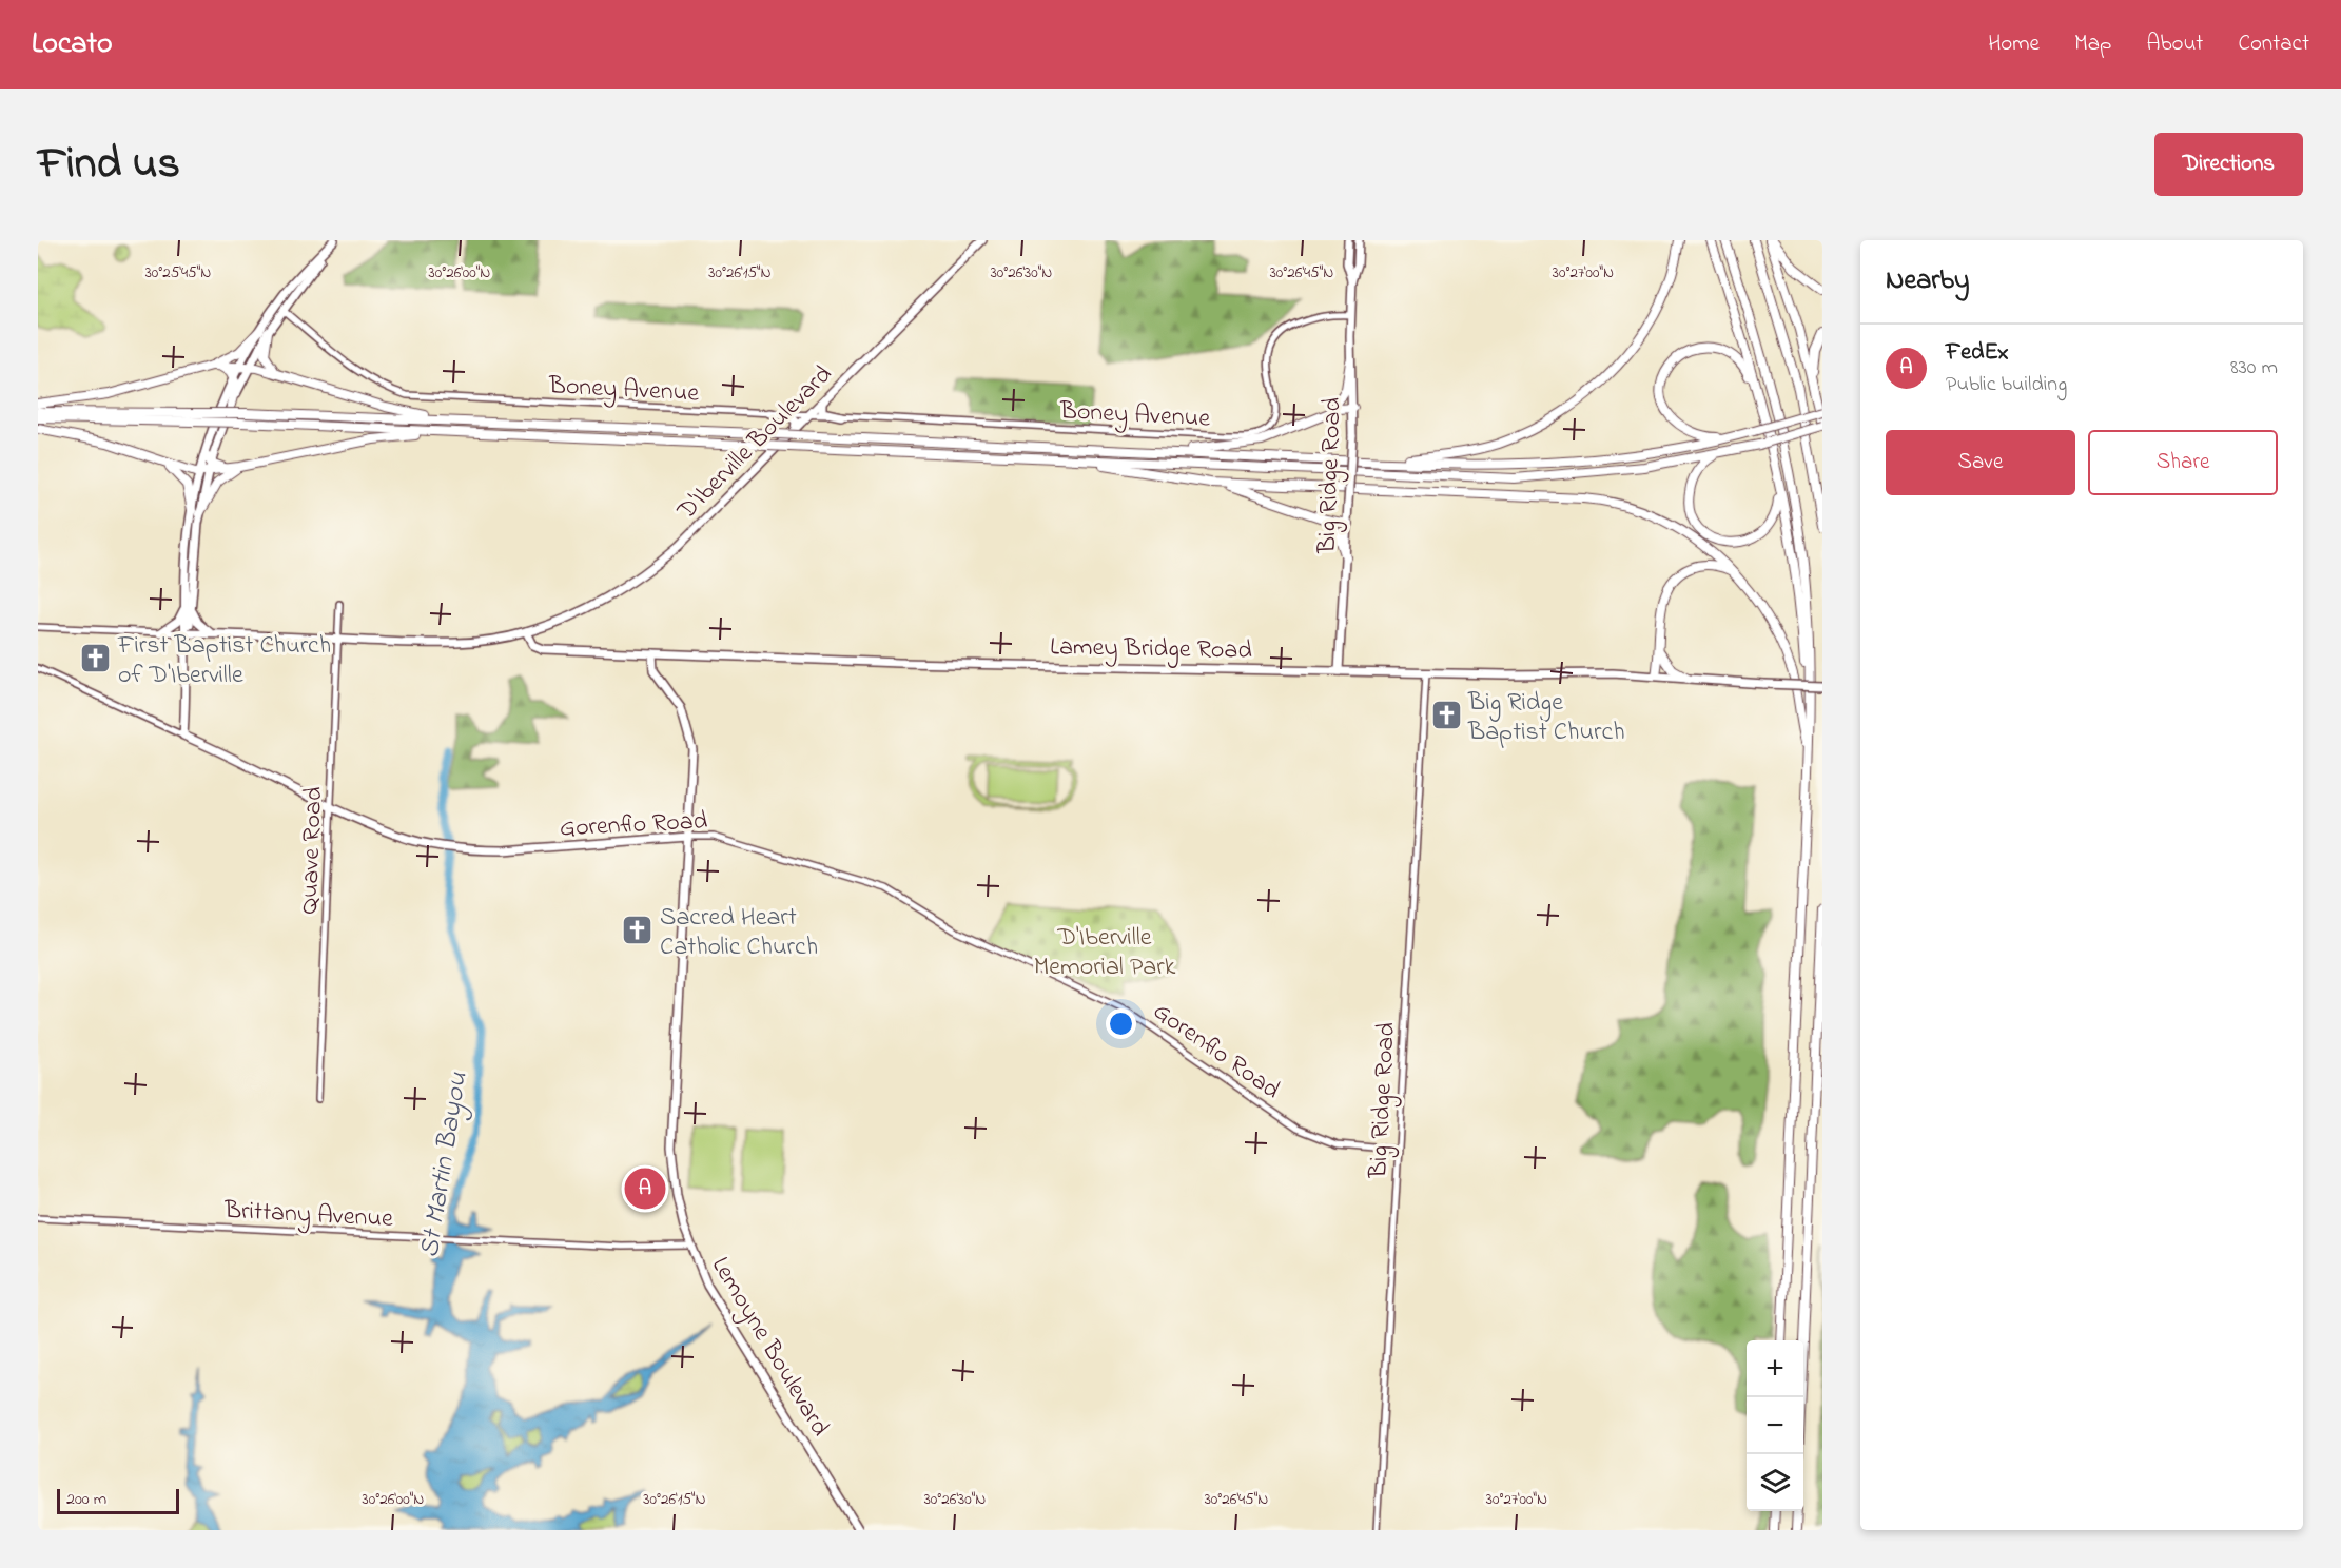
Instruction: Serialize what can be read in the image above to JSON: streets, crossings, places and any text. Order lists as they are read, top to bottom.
{
  "streets": {
    "main road": [
      "D'Iberville Boulevard",
      "Big Ridge Road",
      "Lamey Bridge Road",
      "Gorenflo Road",
      "Lemoyne Boulevard"
    ],
    "street": ["Boney Avenue", "Quave Road", "Brittany Avenue"]
  },
  "crossings": [
    ["Boney Avenue", "D'Iberville Boulevard"],
    ["Boney Avenue", "Big Ridge Road"],
    ["D'Iberville Boulevard", "Lamey Bridge Road"],
    ["D'Iberville Boulevard", "Quave Road"],
    ["Big Ridge Road", "Lamey Bridge Road"],
    ["Big Ridge Road", "Gorenflo Road"],
    ["Lamey Bridge Road", "Lemoyne Boulevard"],
    ["Gorenflo Road", "Quave Road"],
    ["Gorenflo Road", "Lemoyne Boulevard"],
    ["Brittany Avenue", "Lemoyne Boulevard"]
  ],
  "water": ["St Martin Bayou"],
  "parks": ["D'Iberville Memorial Park"],
  "places": {
    "church": ["First Baptist Church of D'Iberville", "Big Ridge Baptist Church", "Sacred Heart Catholic Church"]
  },
  "scale_bar": "200 m",
  "page": {
    "header": "Locato",
    "nav": [
      "Home",
      "Map",
      "About",
      "Contact"
    ],
    "title": "Find us",
    "buttons": [
      "Directions",
      ["Save", "Share"]
    ],
    "heading": "Nearby",
    "list": [
      {
        "mark": "A",
        "name": "FedEx",
        "note": "Public building",
        "value": "830 m"
      }
    ],
    "pins": "A",
    "map_buttons": ["+", "−"],
    "scale": "200 m"
  },
  "coordinates": [
    "30°25'45\"N",
    "30°26'00\"N",
    "30°26'15\"N",
    "30°26'30\"N",
    "30°26'45\"N",
    "30°27'00\"N"
  ]
}
